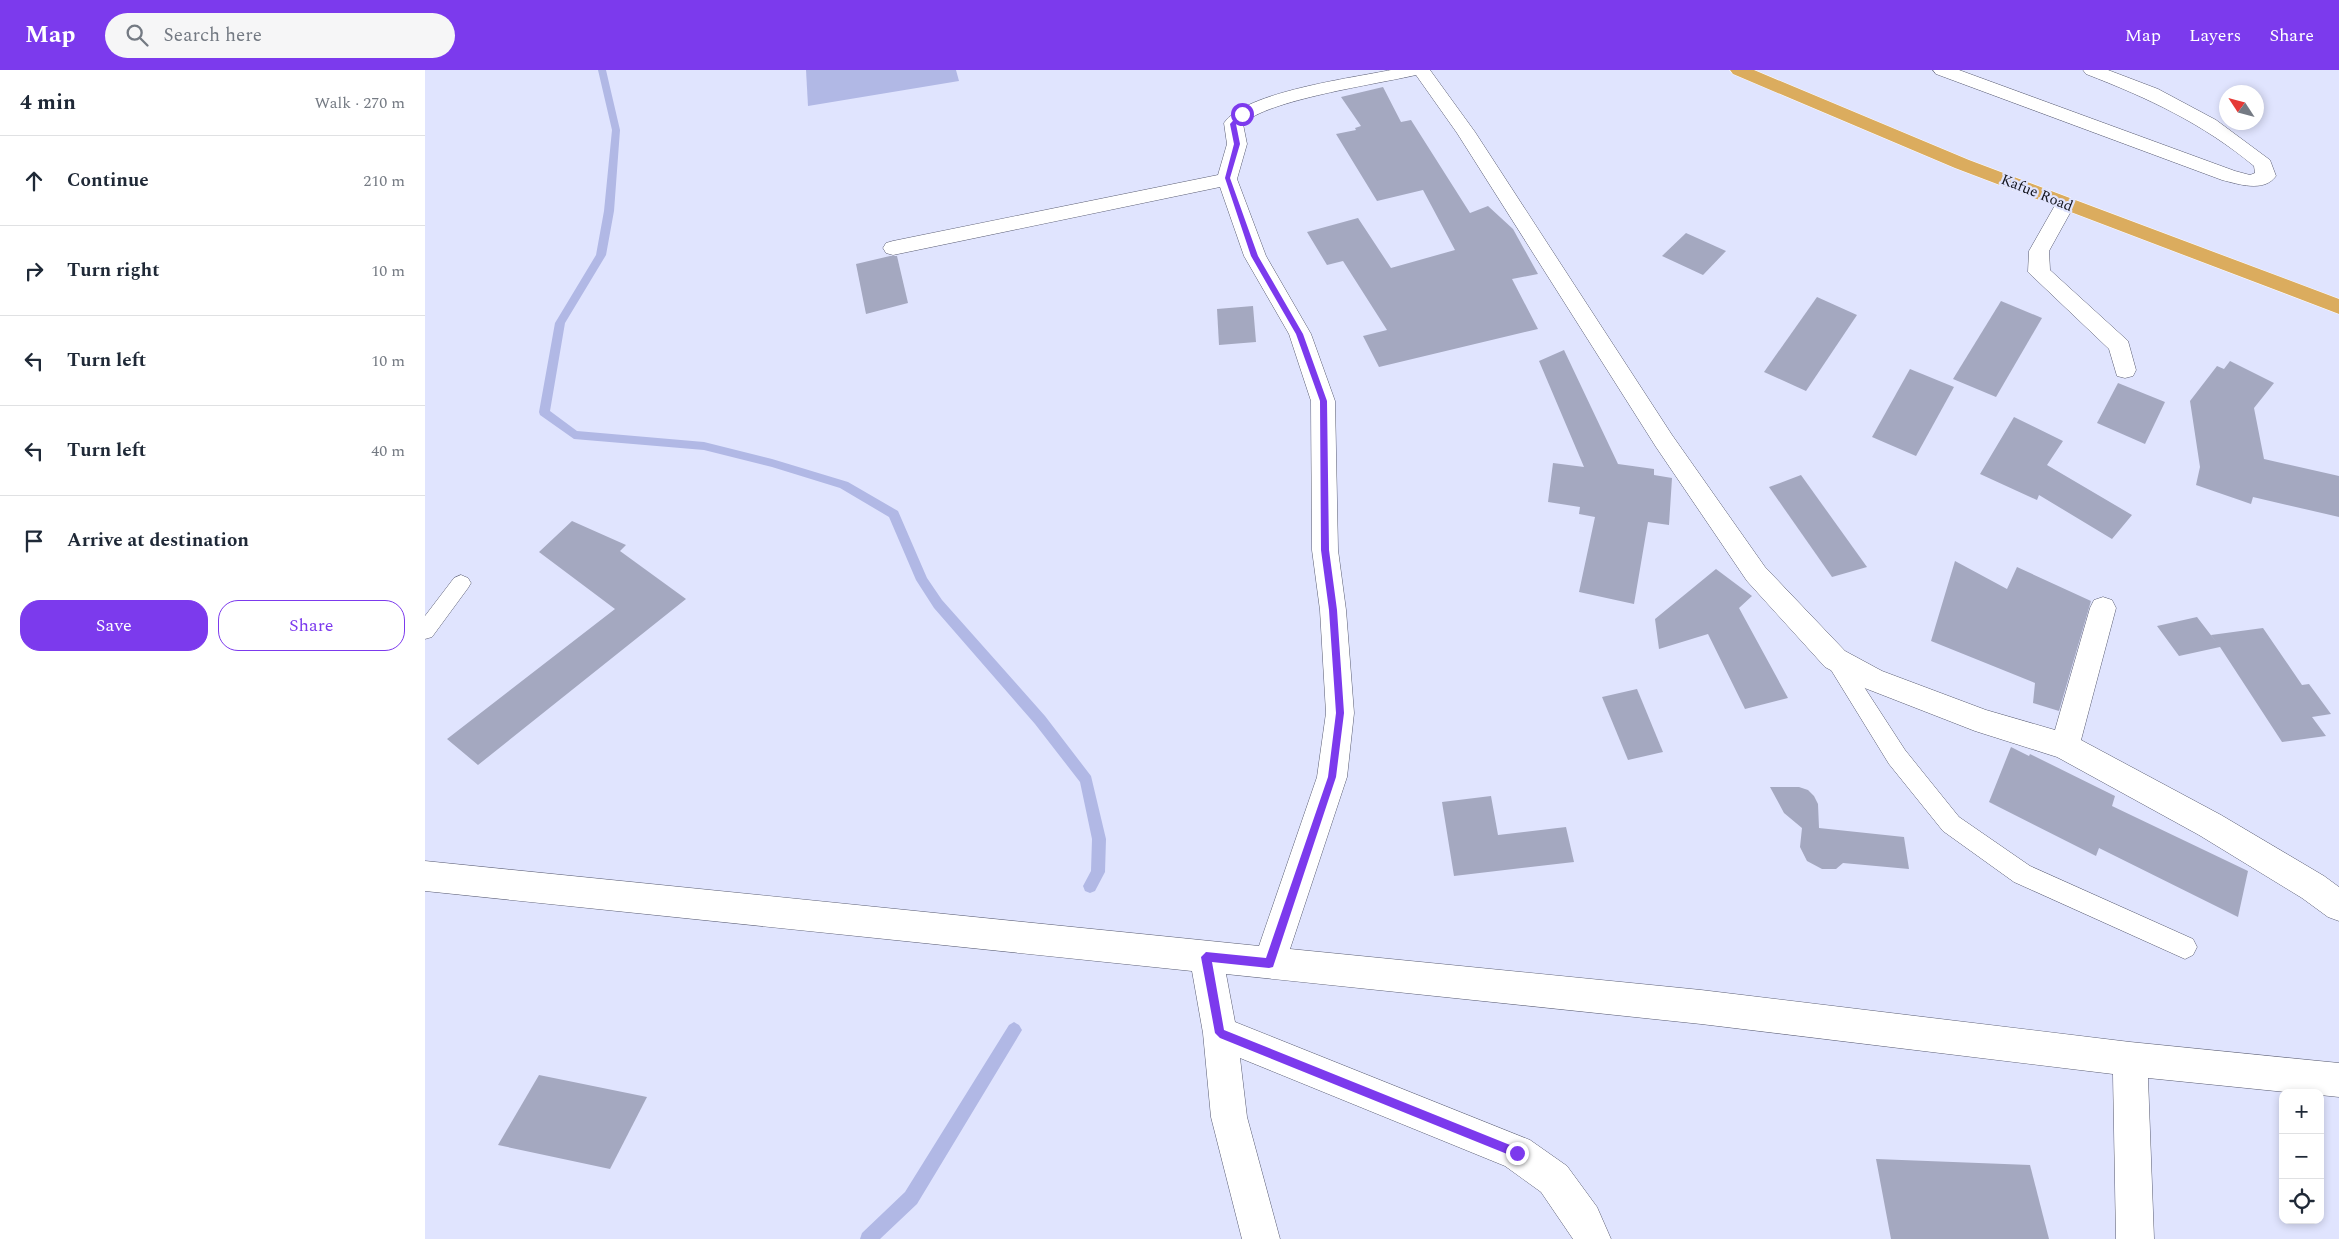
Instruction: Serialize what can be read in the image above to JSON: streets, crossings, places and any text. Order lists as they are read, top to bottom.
{
  "streets": {
    "highway": ["Kafue Road"]
  },
  "north": "top left",
  "page": {
    "header": "Map",
    "search": "Search here",
    "nav": ["Map", "Layers", "Share"],
    "heading": ["4 min", "Walk · 270 m"],
    "list": [
      ["Continue", "210 m"],
      ["Turn right", "10 m"],
      ["Turn left", "10 m"],
      ["Turn left", "40 m"],
      "Arrive at destination"
    ],
    "buttons": ["Save", "Share"],
    "map_buttons": ["+", "−"]
  }
}
